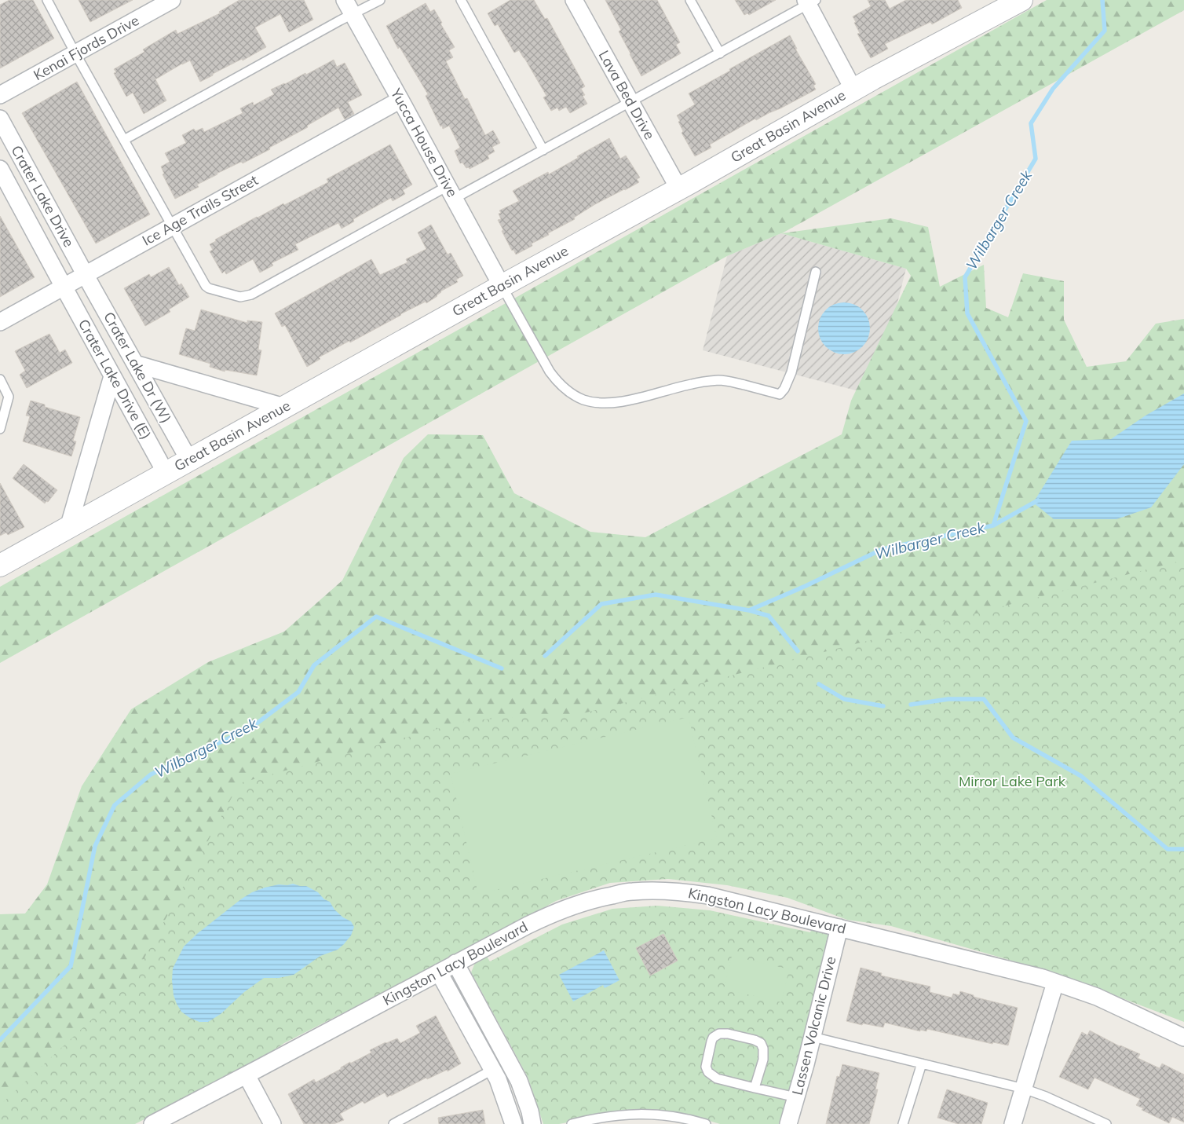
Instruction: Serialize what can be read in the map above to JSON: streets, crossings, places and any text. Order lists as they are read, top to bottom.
{
  "streets": {
    "street": [
      "Kenai Fjords Drive",
      "Lava Bed Drive",
      "Great Basin Avenue",
      "Yucca House Drive",
      "Crater Lake Drive",
      "Ice Age Trails Street",
      "Crater Lake Dr (W)",
      "Crater Lake Drive (E)",
      "Kingston Lacy Boulevard",
      "Lassen Volcanic Drive"
    ]
  },
  "crossings": [
    ["Lava Bed Drive", "Great Basin Avenue"],
    ["Great Basin Avenue", "Yucca House Drive"],
    ["Great Basin Avenue", "Crater Lake Dr (W)"],
    ["Great Basin Avenue", "Crater Lake Drive (E)"],
    ["Yucca House Drive", "Ice Age Trails Street"],
    ["Crater Lake Drive", "Ice Age Trails Street"],
    ["Crater Lake Drive", "Crater Lake Dr (W)"],
    ["Crater Lake Drive", "Crater Lake Drive (E)"],
    ["Ice Age Trails Street", "Crater Lake Dr (W)"],
    ["Ice Age Trails Street", "Crater Lake Drive (E)"],
    ["Kingston Lacy Boulevard", "Lassen Volcanic Drive"]
  ],
  "water": ["Wilbarger Creek"],
  "parks": ["Mirror Lake Park"]
}
